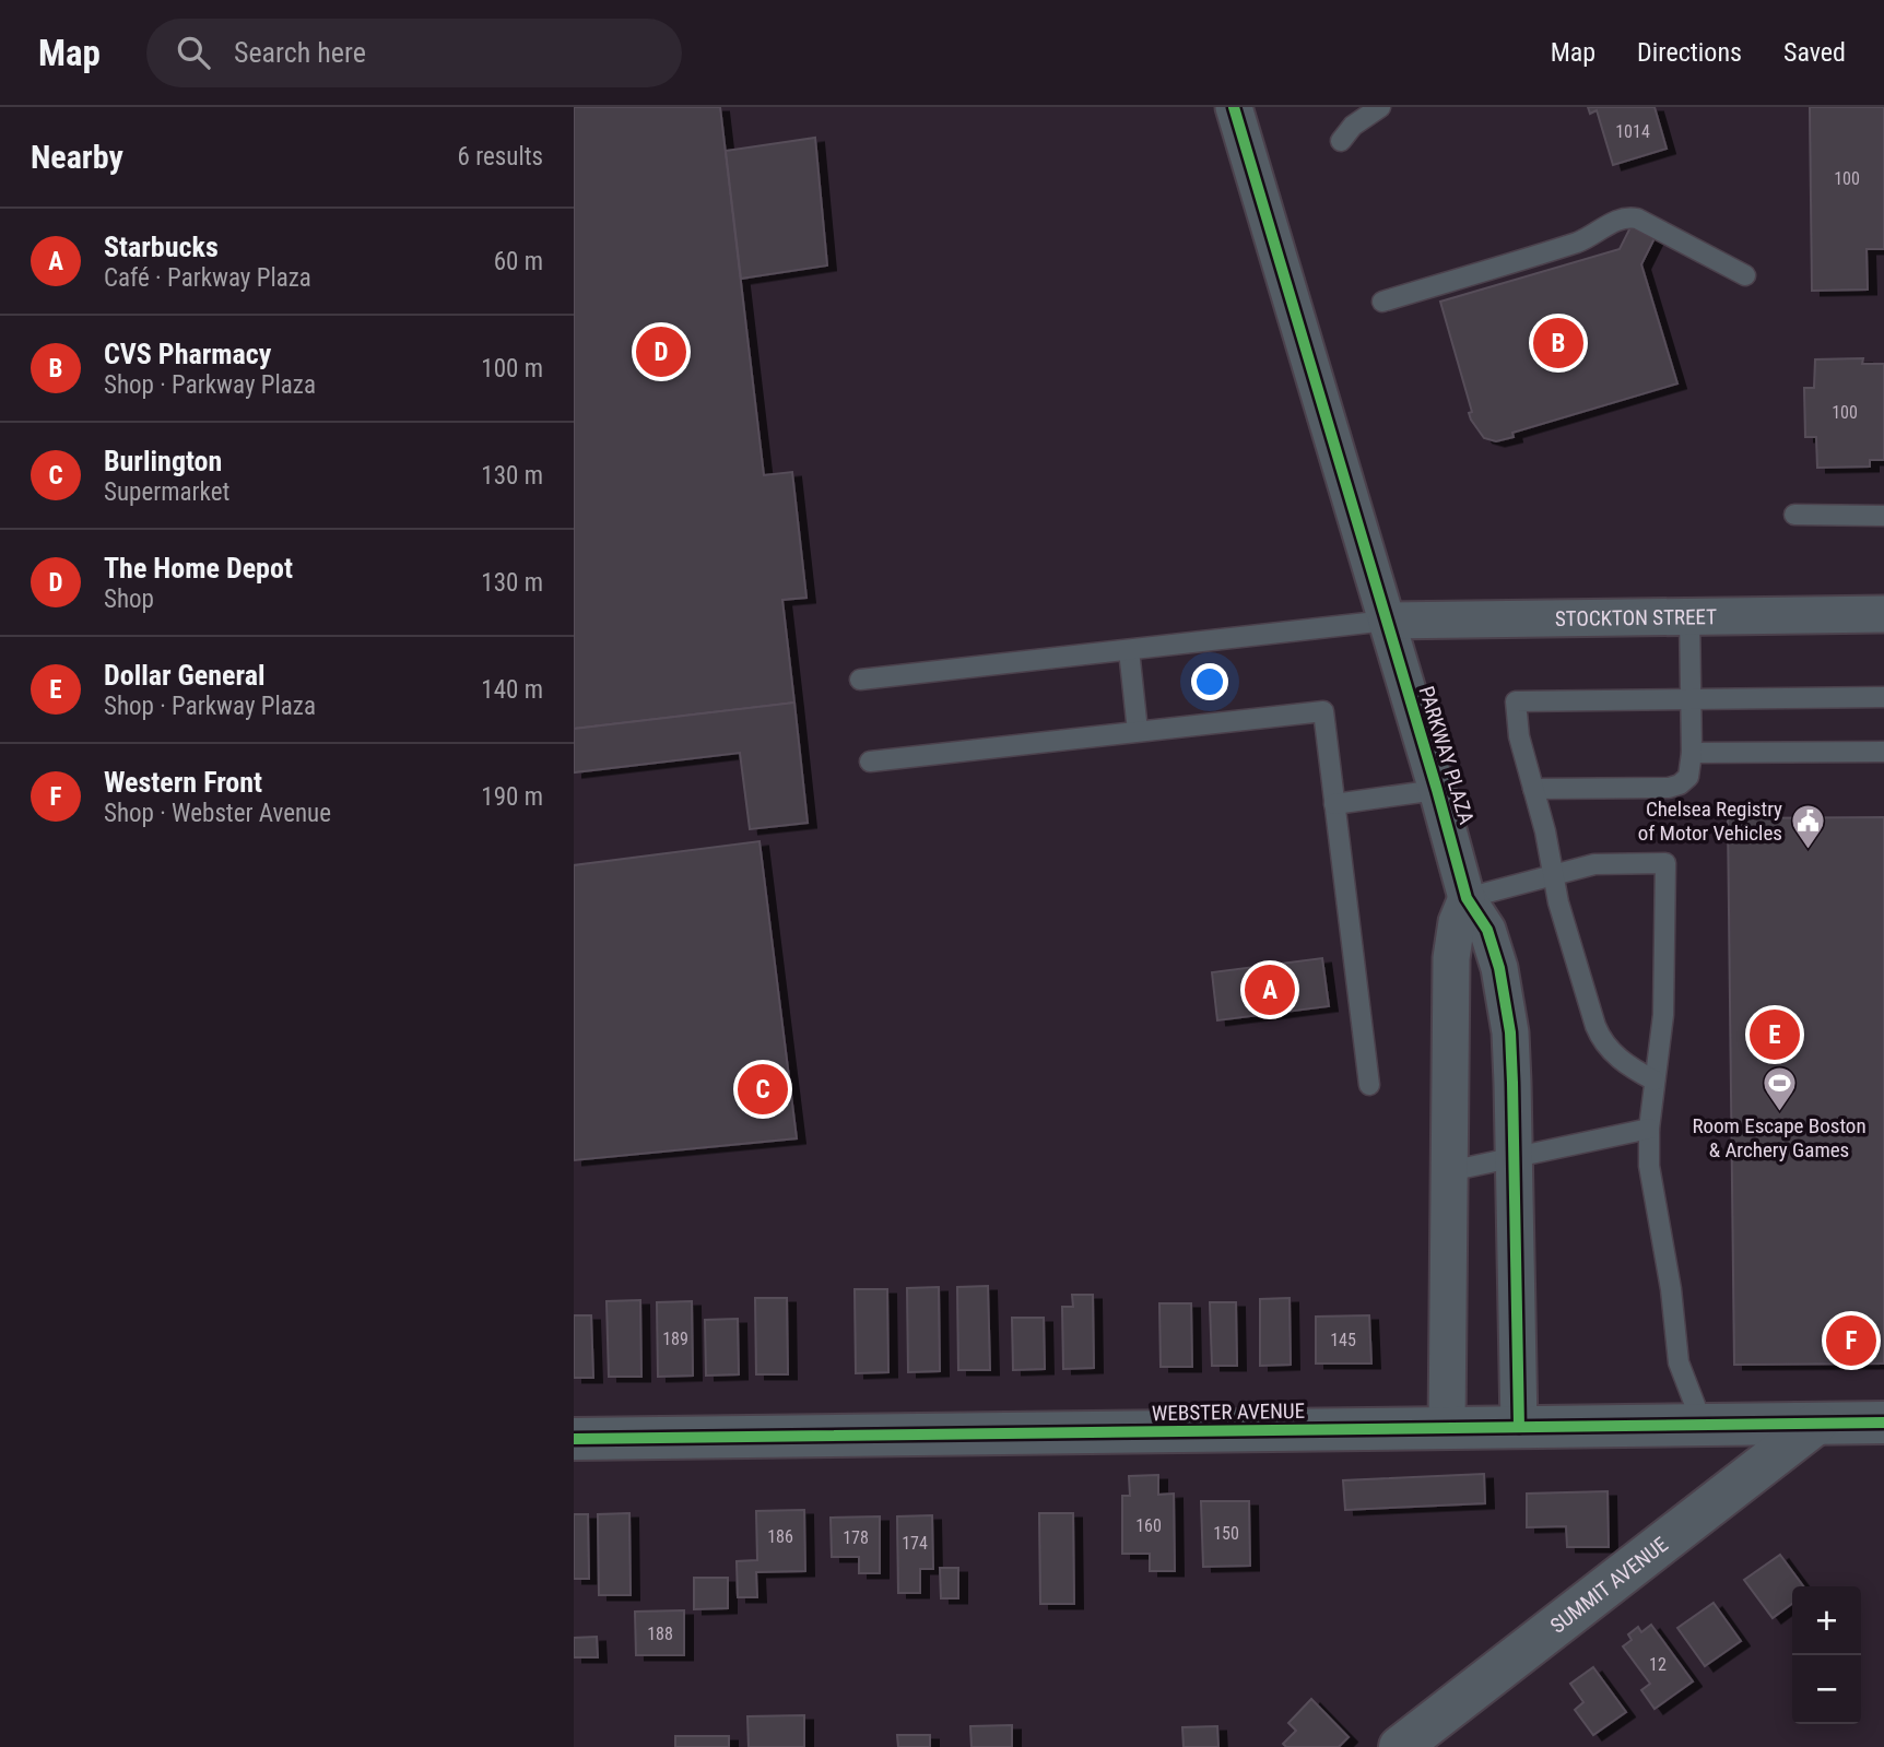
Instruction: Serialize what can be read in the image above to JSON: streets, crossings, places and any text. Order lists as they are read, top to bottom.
{
  "streets": {
    "street": [
      "STOCKTON STREET",
      "PARKWAY PLAZA",
      "WEBSTER AVENUE",
      "SUMMIT AVENUE"
    ]
  },
  "crossings": [
    ["STOCKTON STREET", "PARKWAY PLAZA"],
    ["PARKWAY PLAZA", "WEBSTER AVENUE"],
    ["WEBSTER AVENUE", "SUMMIT AVENUE"]
  ],
  "places": {
    "public building": ["Chelsea Registry of Motor Vehicles"],
    "sports": ["Room Escape Boston & Archery Games"]
  },
  "house_numbers": [
    "1014",
    "100",
    "100",
    "189",
    "145",
    "160",
    "150",
    "186",
    "178",
    "174",
    "188",
    "12"
  ],
  "page": {
    "header": "Map",
    "search": "Search here",
    "nav": ["Map", "Directions", "Saved"],
    "heading": ["Nearby", "6 results"],
    "list": [
      {
        "mark": "A",
        "name": "Starbucks",
        "note": "Café · Parkway Plaza",
        "value": "60 m"
      },
      {
        "mark": "B",
        "name": "CVS Pharmacy",
        "note": "Shop · Parkway Plaza",
        "value": "100 m"
      },
      {
        "mark": "C",
        "name": "Burlington",
        "note": "Supermarket",
        "value": "130 m"
      },
      {
        "mark": "D",
        "name": "The Home Depot",
        "note": "Shop",
        "value": "130 m"
      },
      {
        "mark": "E",
        "name": "Dollar General",
        "note": "Shop · Parkway Plaza",
        "value": "140 m"
      },
      {
        "mark": "F",
        "name": "Western Front",
        "note": "Shop · Webster Avenue",
        "value": "190 m"
      }
    ],
    "pins": [
      "B",
      "D",
      "A",
      "E",
      "C",
      "F"
    ],
    "map_buttons": ["+", "−"]
  }
}
